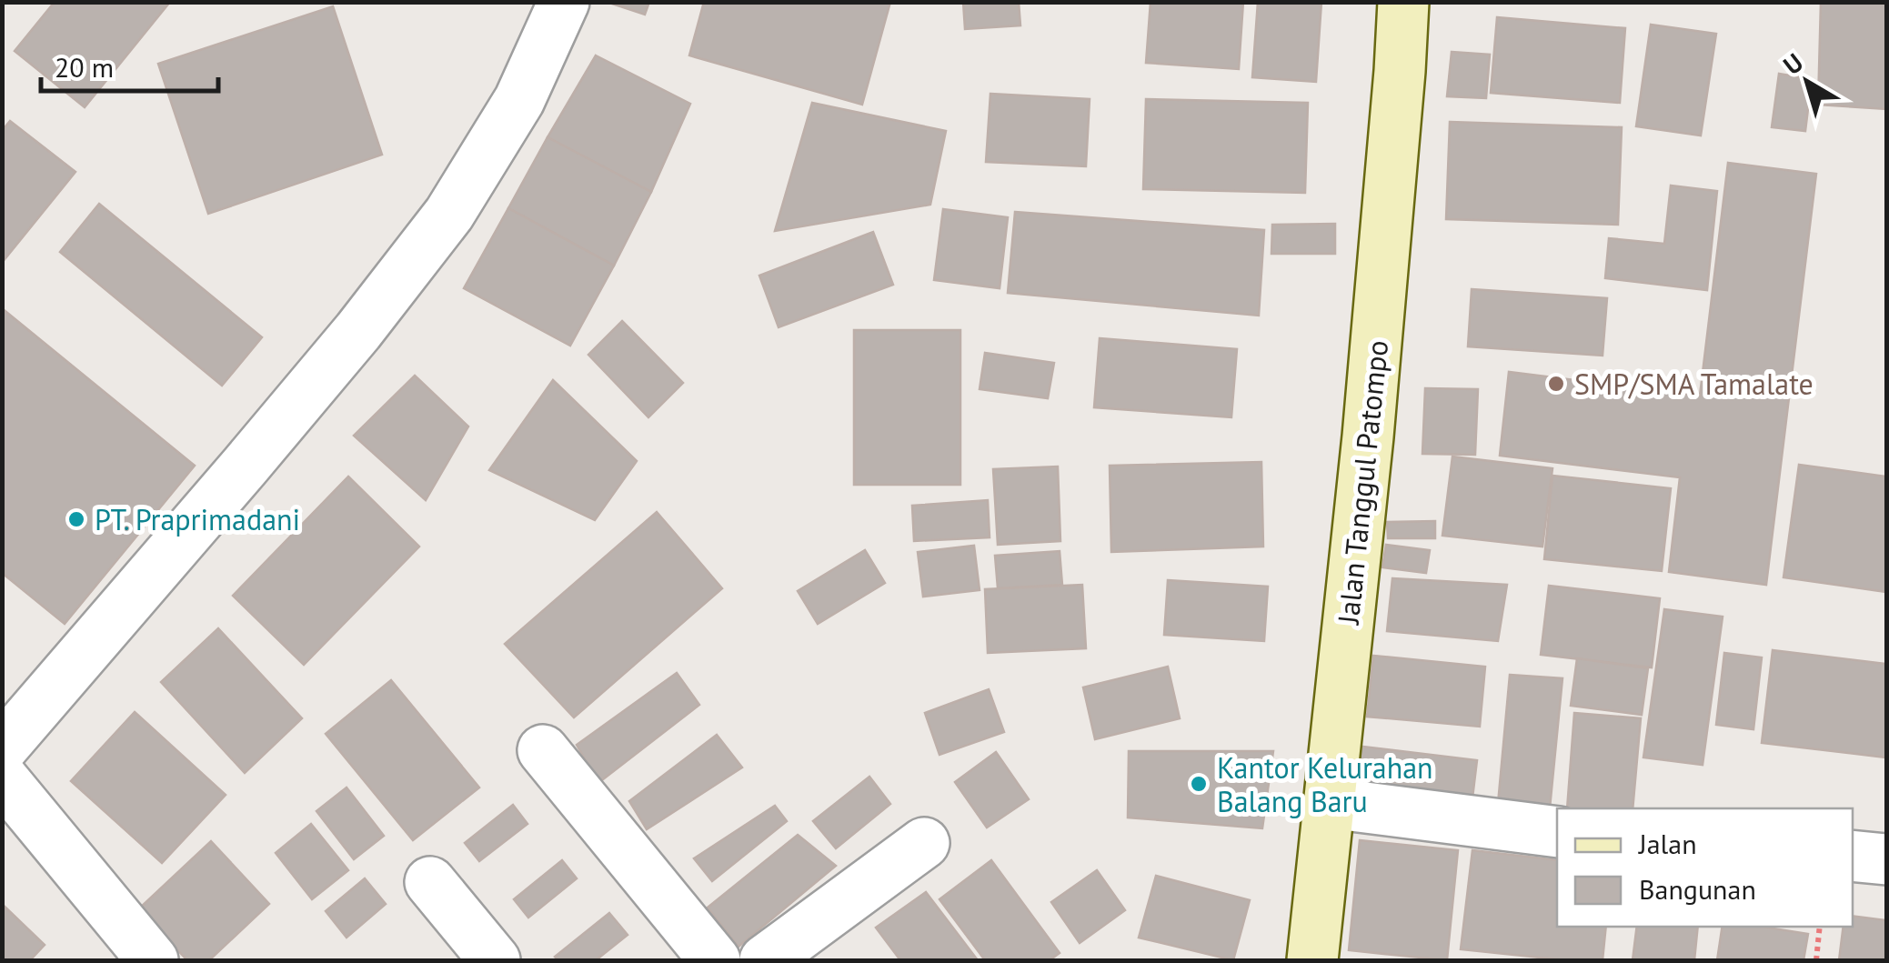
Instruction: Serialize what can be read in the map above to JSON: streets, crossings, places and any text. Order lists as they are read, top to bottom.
{
  "streets": {
    "street": ["Jalan Tanggul Patompo"]
  },
  "places": ["SMP/SMA Tamalate", "PT. Praprimadani", "Kantor Kelurahan Balang Baru"],
  "legend": ["Jalan", "Bangunan"],
  "scale_bar": "20 m",
  "north": "top left"
}
